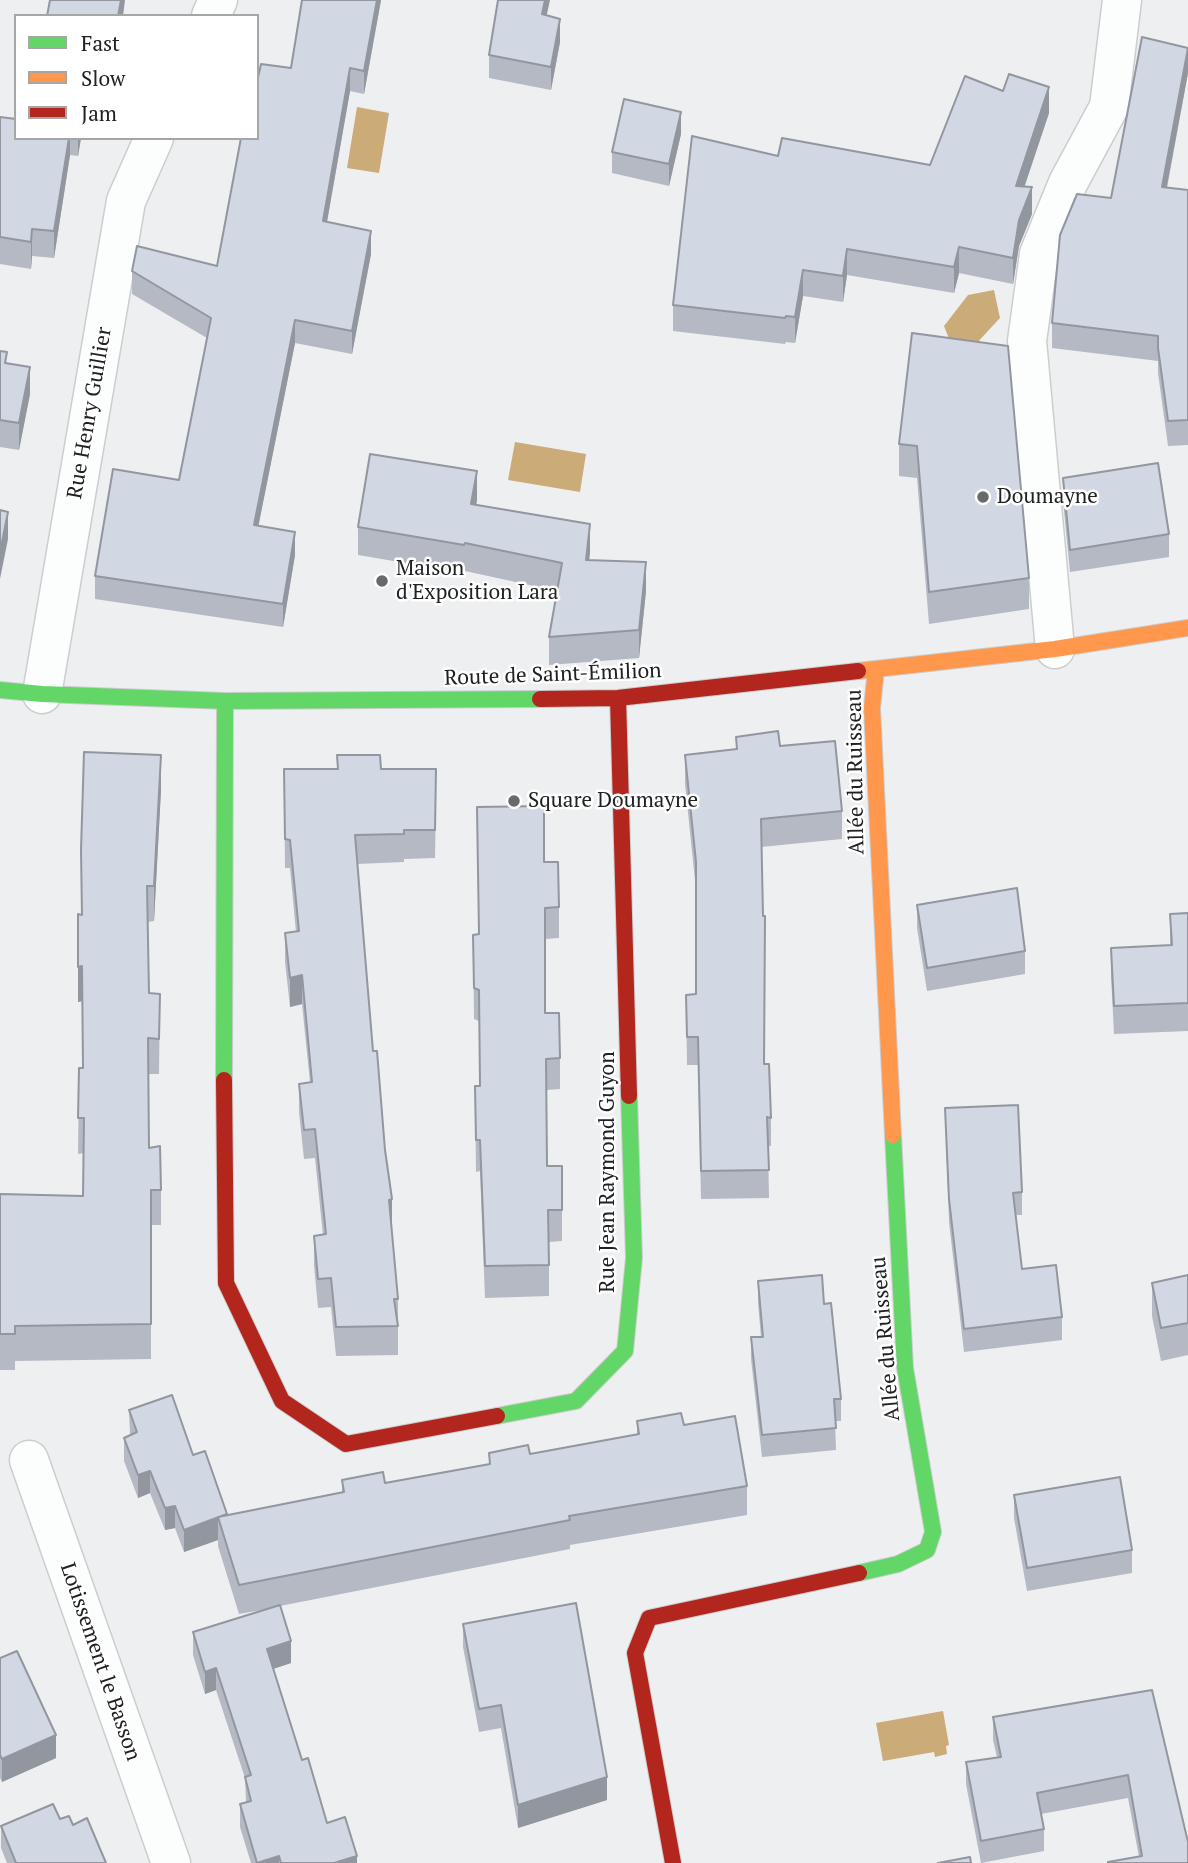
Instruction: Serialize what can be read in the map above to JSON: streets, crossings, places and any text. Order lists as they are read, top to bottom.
{
  "streets": {
    "street": [
      "Rue Henry Guillier",
      "Route de Saint-Émilion",
      "Allée du Ruisseau",
      "Rue Jean Raymond Guyon",
      "Lotissement le Basson"
    ]
  },
  "crossings": [
    ["Rue Henry Guillier", "Route de Saint-Émilion"],
    ["Route de Saint-Émilion", "Allée du Ruisseau"],
    ["Route de Saint-Émilion", "Rue Jean Raymond Guyon"]
  ],
  "places": ["Doumayne", "Maison d'Exposition Lara", "Square Doumayne"],
  "legend": ["Fast", "Slow", "Jam"]
}
